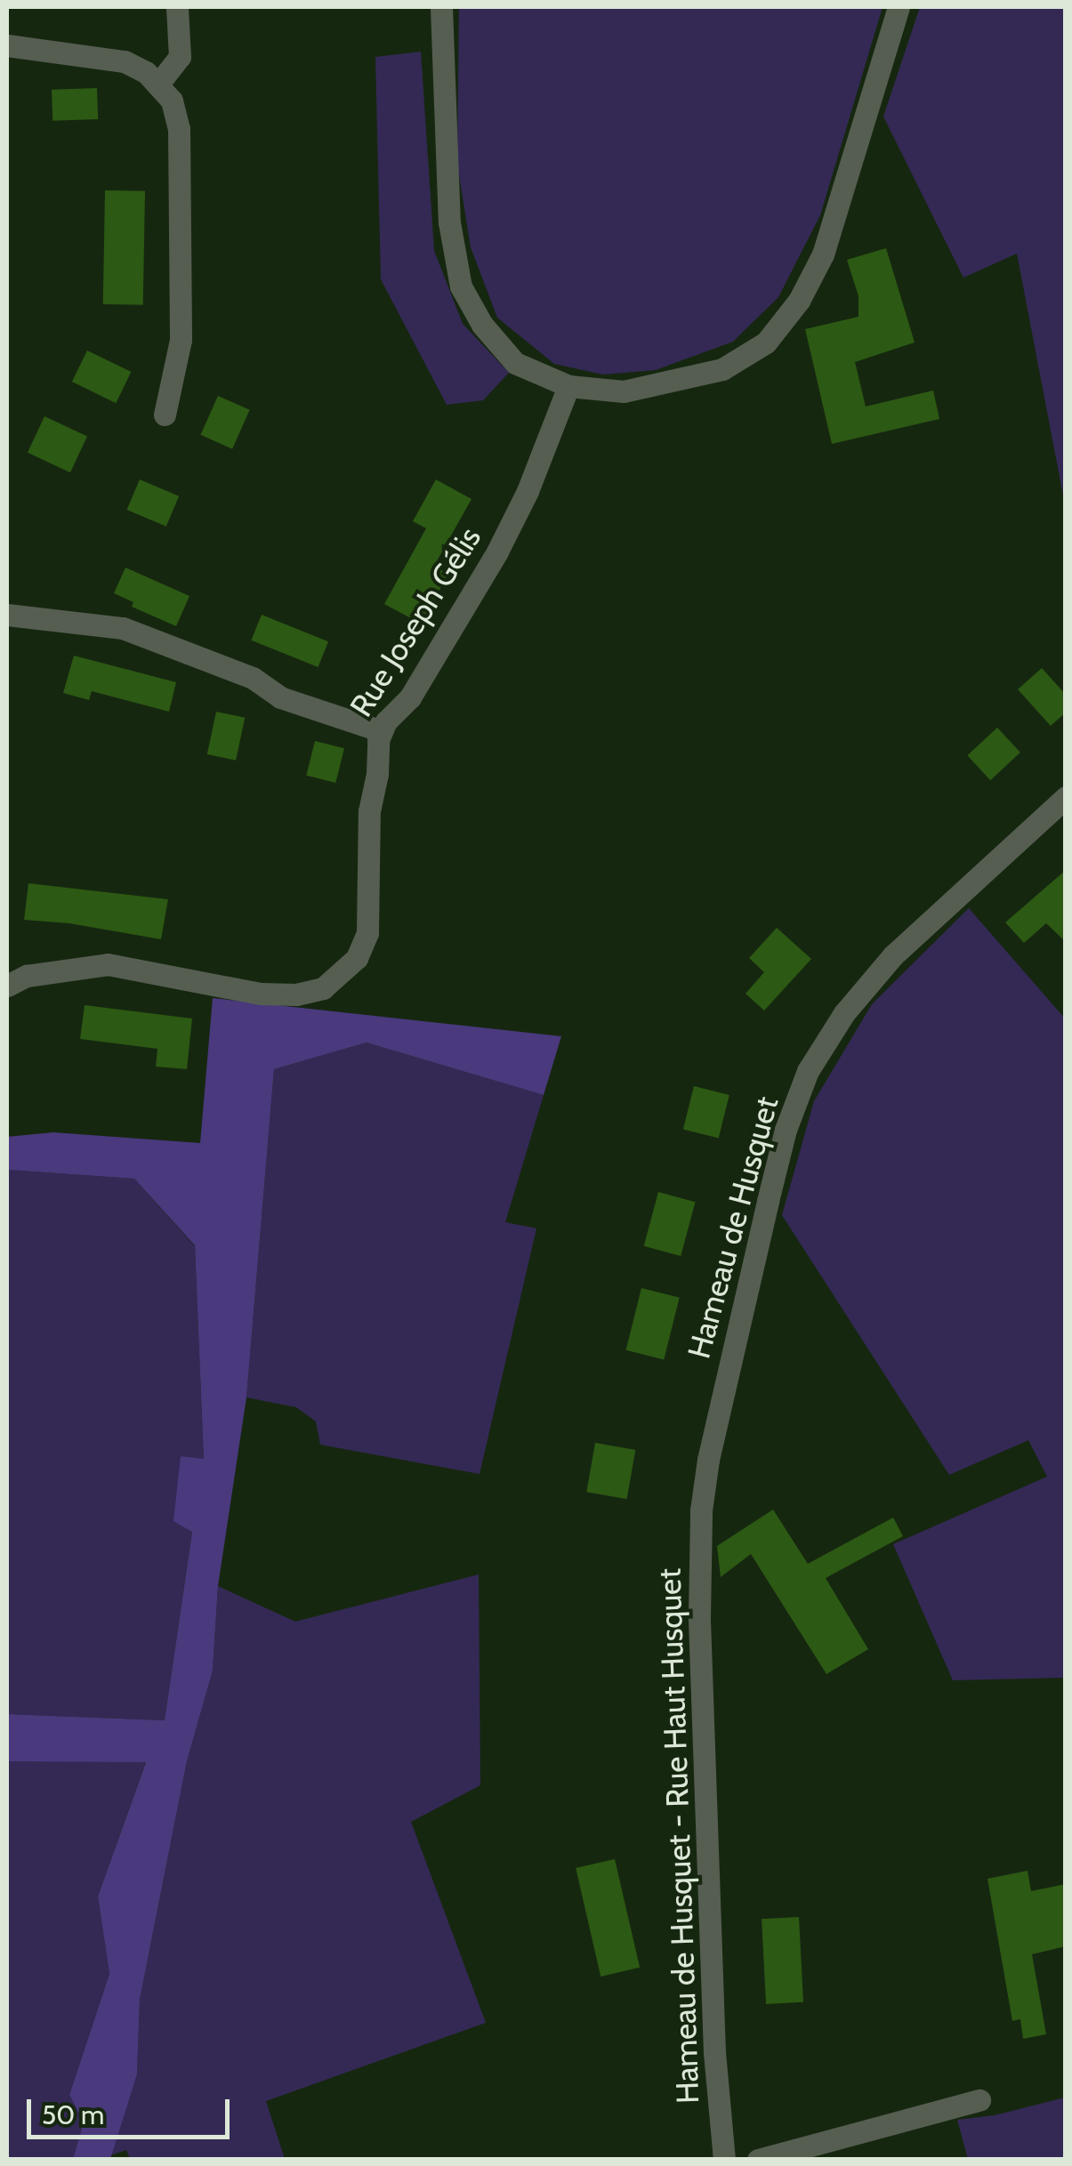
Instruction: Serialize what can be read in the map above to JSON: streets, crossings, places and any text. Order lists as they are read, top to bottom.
{
  "streets": {
    "street": ["Rue Joseph Gélis", "Hameau de Husquet", "Hameau de Husquet - Rue Haut Husquet"]
  },
  "crossings": [
    ["Hameau de Husquet", "Hameau de Husquet - Rue Haut Husquet"]
  ],
  "scale_bar": "50 m"
}
